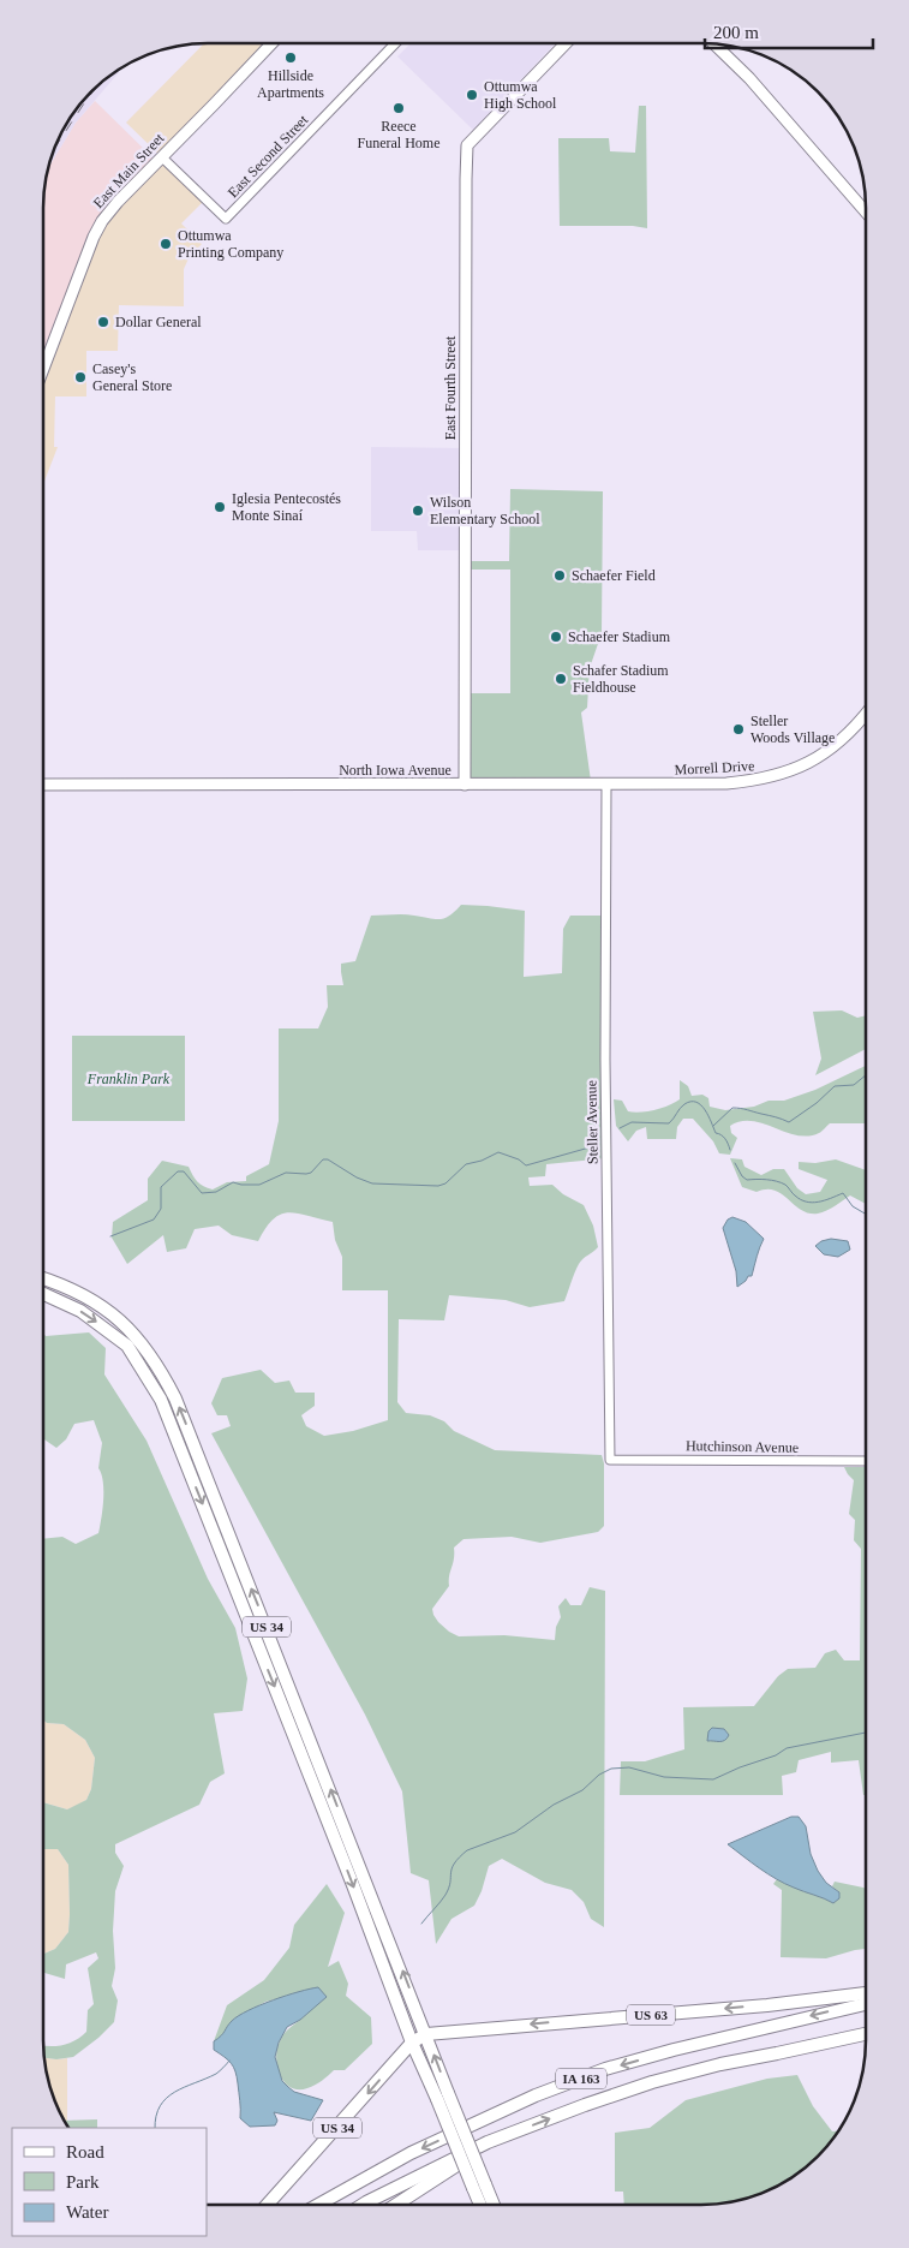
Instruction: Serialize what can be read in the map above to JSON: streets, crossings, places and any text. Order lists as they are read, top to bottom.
{
  "streets": {
    "highway": ["US 34", "US 63", "IA 163"],
    "main road": [
      "East Main Street",
      "East Fourth Street",
      "Morrell Drive",
      "North Iowa Avenue"
    ],
    "street": ["East Second Street", "Steller Avenue", "Hutchinson Avenue"]
  },
  "crossings": [
    ["East Second Street", "East Main Street"],
    ["East Fourth Street", "North Iowa Avenue"],
    ["Morrell Drive", "North Iowa Avenue"],
    ["Morrell Drive", "Steller Avenue"],
    ["North Iowa Avenue", "Steller Avenue"],
    ["Steller Avenue", "Hutchinson Avenue"],
    ["US 34", "US 63"]
  ],
  "parks": ["Franklin Park"],
  "places": [
    "Hillside Apartments",
    "Ottumwa High School",
    "Reece Funeral Home",
    "Ottumwa Printing Company",
    "Dollar General",
    "Casey's General Store",
    "Iglesia Pentecostés Monte Sinaí",
    "Wilson Elementary School",
    "Schaefer Field",
    "Schaefer Stadium",
    "Schafer Stadium Fieldhouse",
    "Steller Woods Village"
  ],
  "legend": ["Road", "Park", "Water"],
  "scale_bar": "200 m"
}
